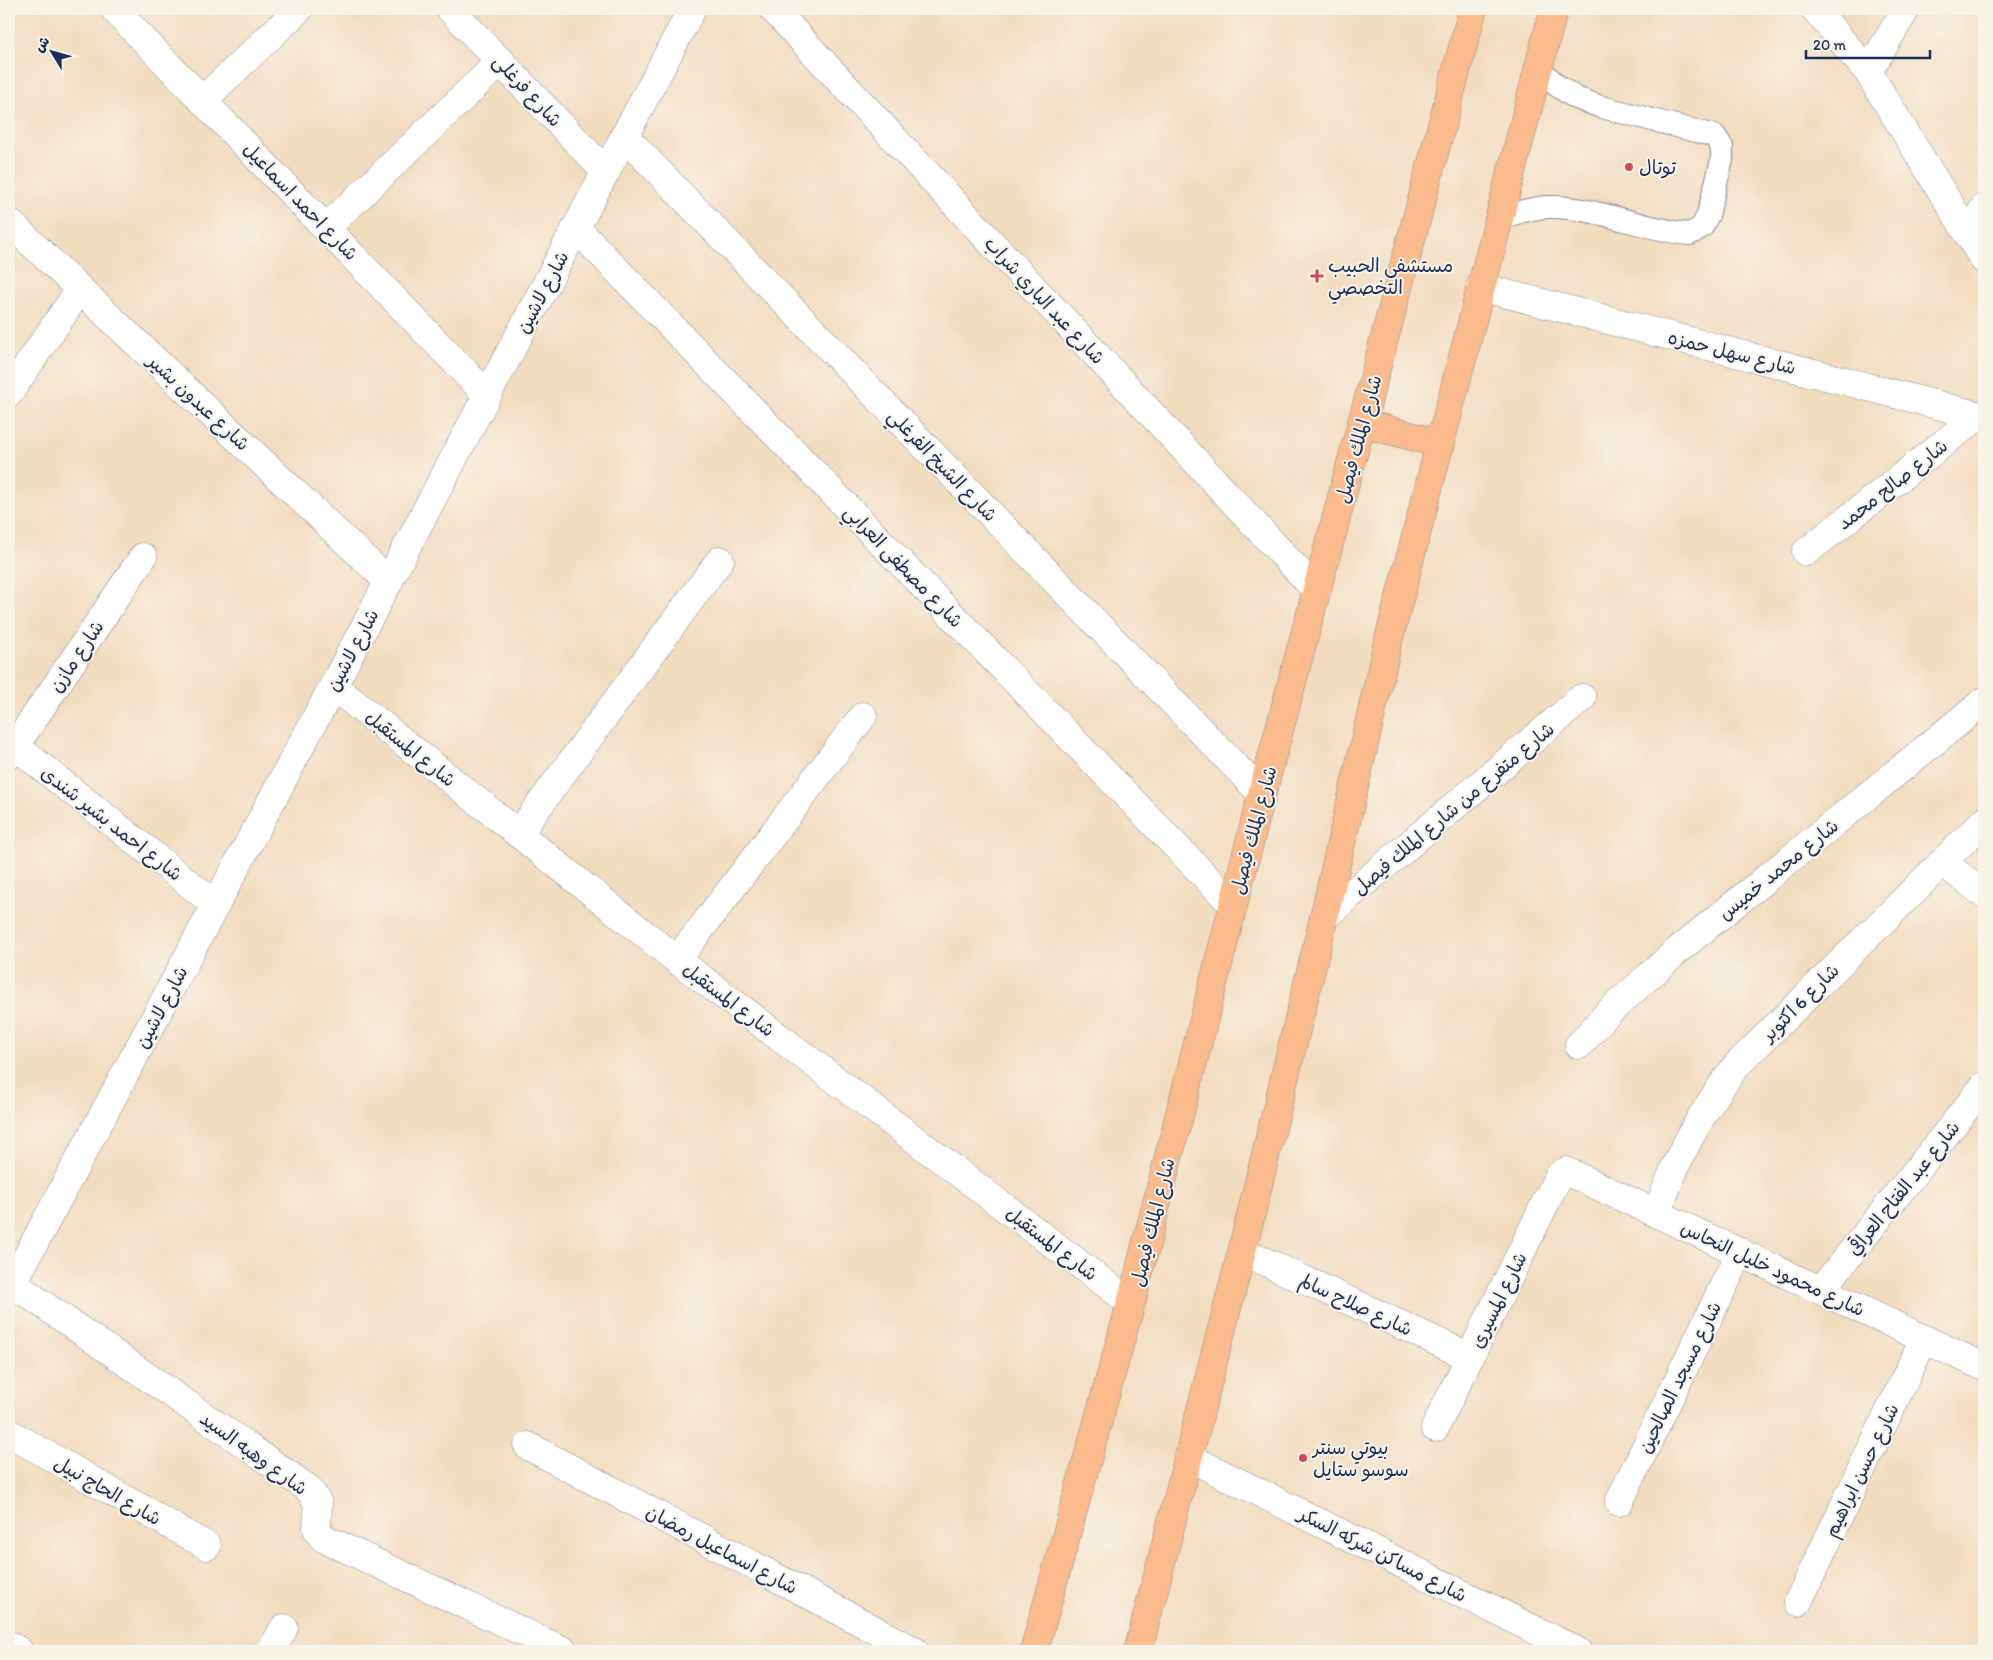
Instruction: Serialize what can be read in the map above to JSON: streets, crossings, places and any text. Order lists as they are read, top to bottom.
{
  "streets": {
    "main road": ["شارع الملك فيصل"],
    "street": [
      "شارع فرغلى",
      "شارع احمد اسماعيل",
      "شارع لاشين",
      "شارع عبد الباري شراب",
      "شارع سهل حمزه",
      "شارع عبدون بشير",
      "شارع الشيخ الفرغلي",
      "شارع صالح محمد",
      "شارع مصطفى العرابي",
      "شارع مازن",
      "شارع المستقبل",
      "شارع متفرع من شارع الملك فيصل",
      "شارع احمد بشير شندى",
      "شارع محمد خميس",
      "شارع 6 اكتوبر",
      "شارع عبد الفتاح العراقي",
      "شارع محمود خليل النحاس",
      "شارع المسيرى",
      "شارع صلاح سالم",
      "شارع مسجد الصالحين",
      "شارع وهبه السيد",
      "شارع حسن ابراهيم",
      "شارع الحاج نبيل",
      "شارع اسماعيل رمضان",
      "شارع مساكن شركه السكر"
    ]
  },
  "crossings": [
    ["شارع فرغلى", "شارع لاشين"],
    ["شارع احمد اسماعيل", "شارع لاشين"],
    ["شارع لاشين", "شارع عبدون بشير"],
    ["شارع لاشين", "شارع الشيخ الفرغلي"],
    ["شارع لاشين", "شارع مصطفى العرابي"],
    ["شارع لاشين", "شارع المستقبل"],
    ["شارع لاشين", "شارع احمد بشير شندى"],
    ["شارع لاشين", "شارع وهبه السيد"],
    ["شارع عبد الباري شراب", "شارع الملك فيصل"],
    ["شارع سهل حمزه", "شارع صالح محمد"],
    ["شارع الملك فيصل", "شارع الشيخ الفرغلي"],
    ["شارع الملك فيصل", "شارع مصطفى العرابي"],
    ["شارع الملك فيصل", "شارع المستقبل"],
    ["شارع مازن", "شارع احمد بشير شندى"],
    ["شارع 6 اكتوبر", "شارع محمود خليل النحاس"],
    ["شارع عبد الفتاح العراقي", "شارع محمود خليل النحاس"],
    ["شارع محمود خليل النحاس", "شارع المسيرى"],
    ["شارع محمود خليل النحاس", "شارع مسجد الصالحين"],
    ["شارع محمود خليل النحاس", "شارع حسن ابراهيم"],
    ["شارع المسيرى", "شارع صلاح سالم"]
  ],
  "places": {
    "other": ["توتال", "بيوتي سنتر سوسو ستايل"],
    "health": ["مستشفى الحبيب التخصصي"]
  },
  "scale_bar": "20 m",
  "north": "top left"
}
